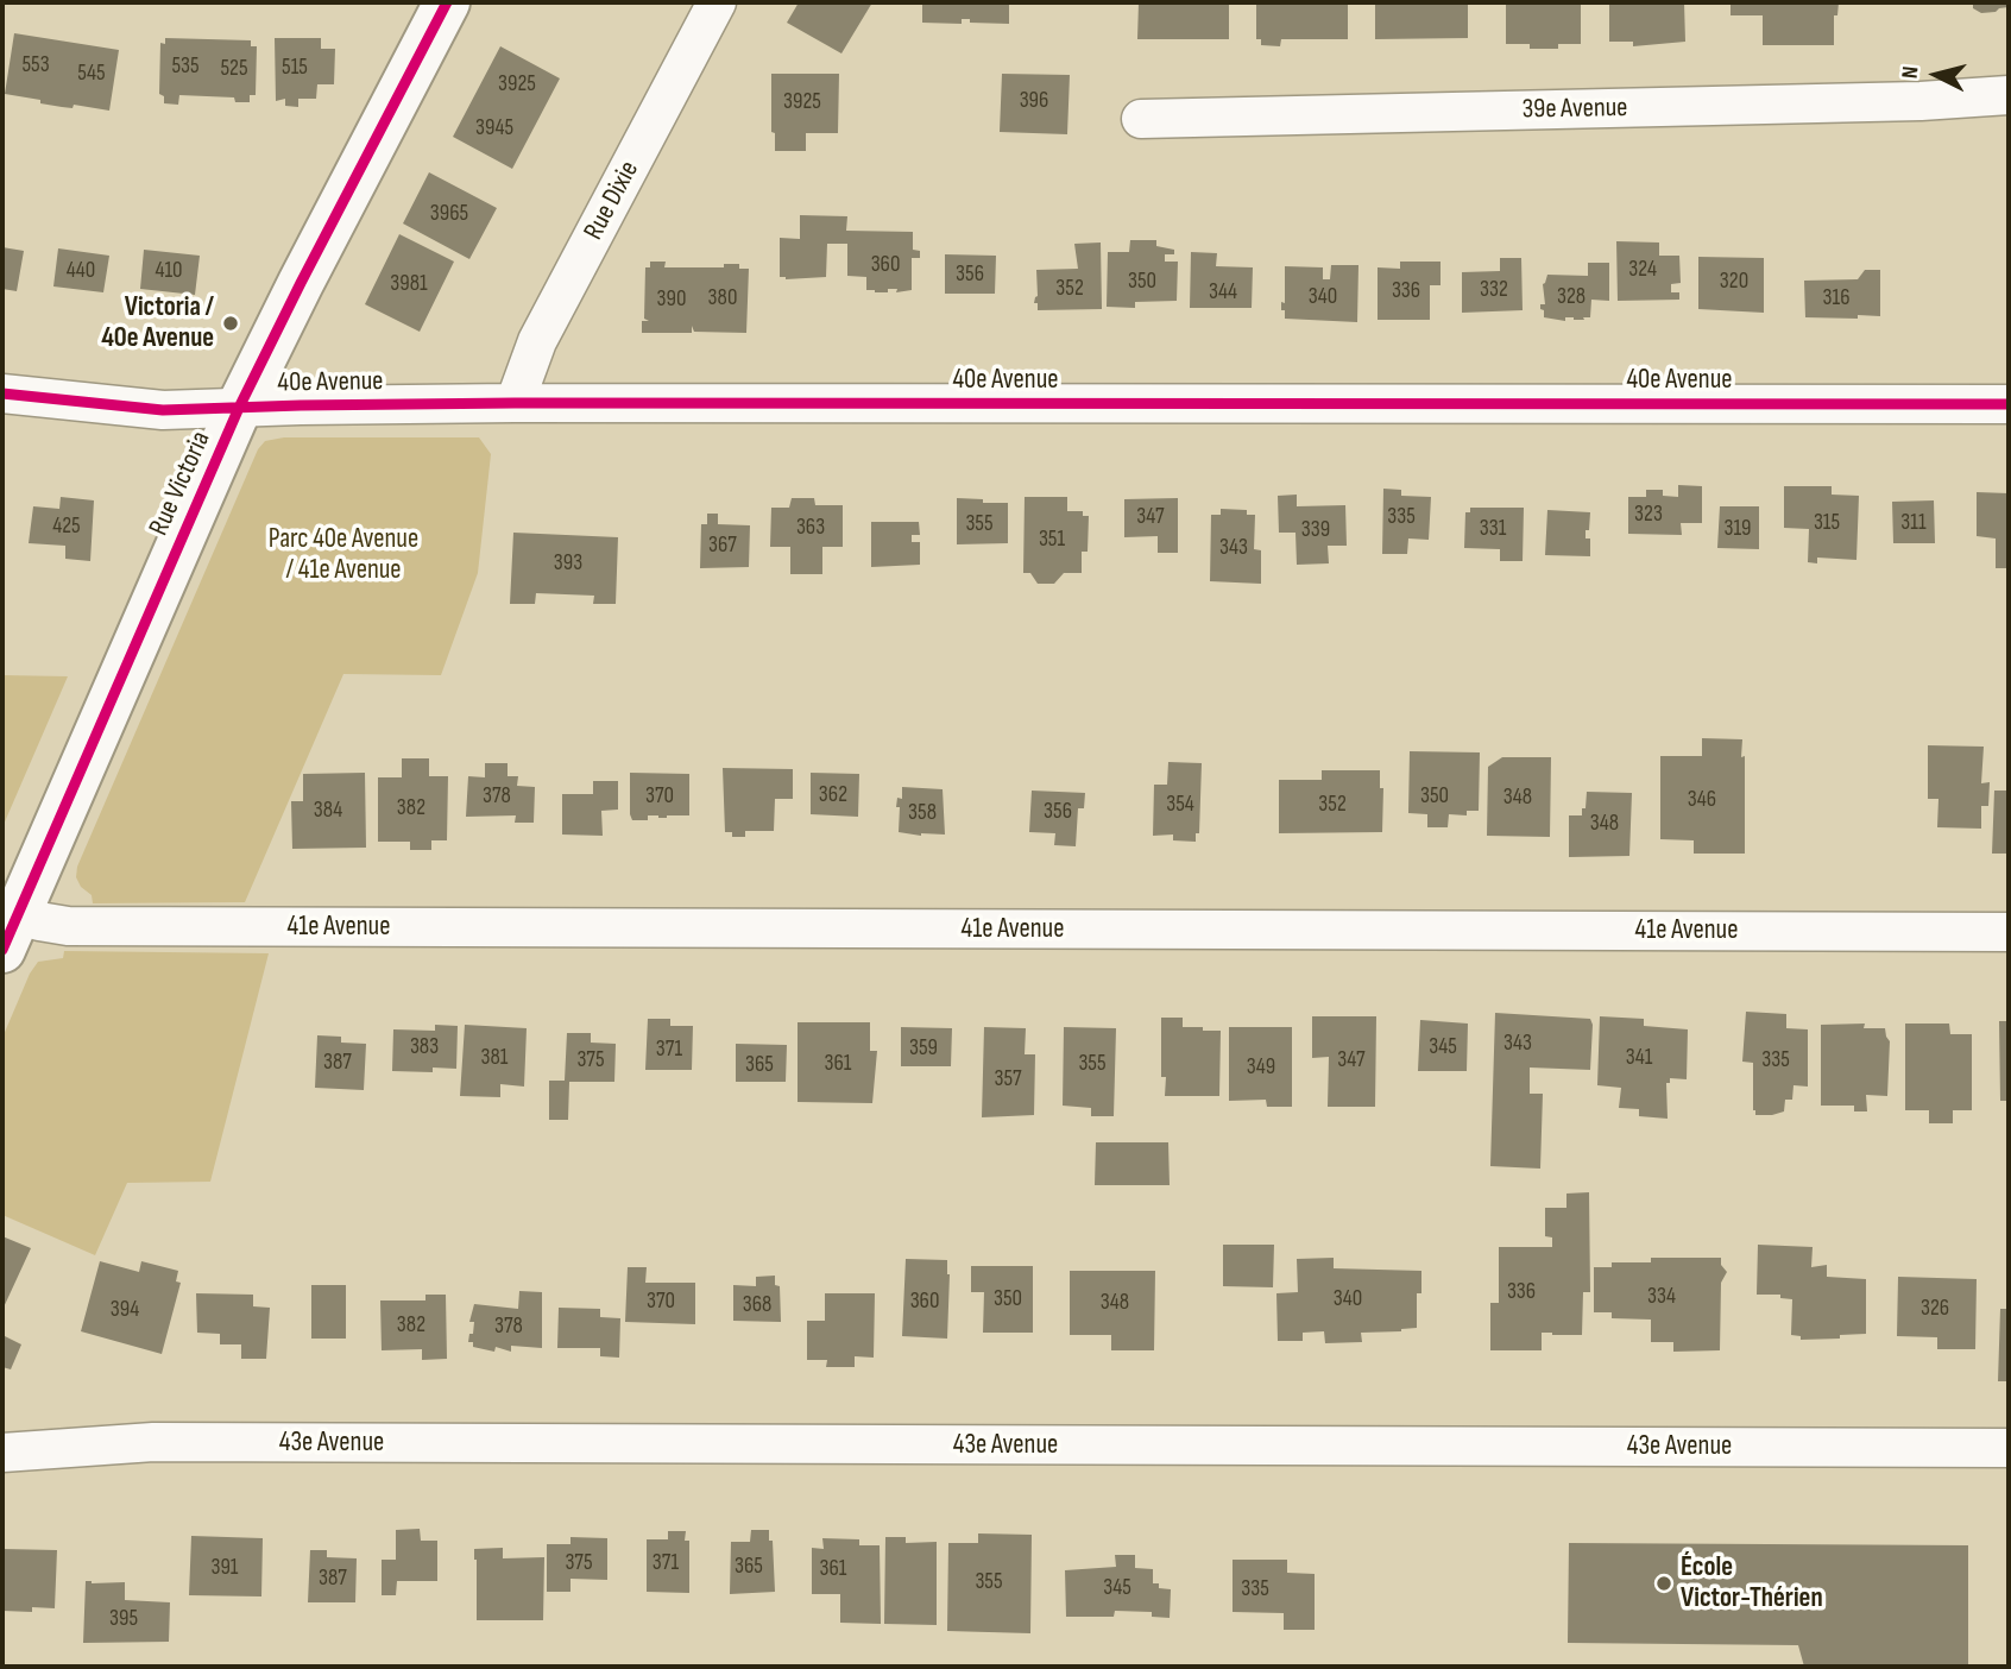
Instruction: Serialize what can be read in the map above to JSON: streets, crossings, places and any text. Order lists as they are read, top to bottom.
{
  "streets": {
    "main road": ["Rue Victoria"],
    "street": [
      "39e Avenue",
      "Rue Dixie",
      "40e Avenue",
      "41e Avenue",
      "43e Avenue"
    ]
  },
  "crossings": [
    ["Rue Dixie", "40e Avenue"],
    ["40e Avenue", "Rue Victoria"],
    ["Rue Victoria", "41e Avenue"]
  ],
  "parks": ["Parc 40e Avenue / 41e Avenue"],
  "places": ["Victoria / 40e Avenue", "École Victor-Thérien"],
  "house_numbers": [
    "553",
    "535",
    "515",
    "525",
    "545",
    "3925",
    "396",
    "3925",
    "3945",
    "3965",
    "360",
    "324",
    "440",
    "410",
    "356",
    "350",
    "320",
    "3981",
    "352",
    "332",
    "336",
    "344",
    "340",
    "328",
    "380",
    "316",
    "390",
    "323",
    "347",
    "335",
    "315",
    "311",
    "355",
    "425",
    "363",
    "331",
    "319",
    "339",
    "351",
    "367",
    "343",
    "393",
    "362",
    "378",
    "370",
    "350",
    "348",
    "346",
    "354",
    "352",
    "382",
    "384",
    "356",
    "358",
    "348",
    "343",
    "383",
    "345",
    "359",
    "371",
    "381",
    "341",
    "375",
    "347",
    "335",
    "387",
    "361",
    "355",
    "365",
    "349",
    "357",
    "336",
    "334",
    "350",
    "340",
    "370",
    "360",
    "348",
    "368",
    "326",
    "394",
    "382",
    "378",
    "375",
    "371",
    "365",
    "391",
    "361",
    "387",
    "355",
    "345",
    "335",
    "395"
  ],
  "north": "left"
}
